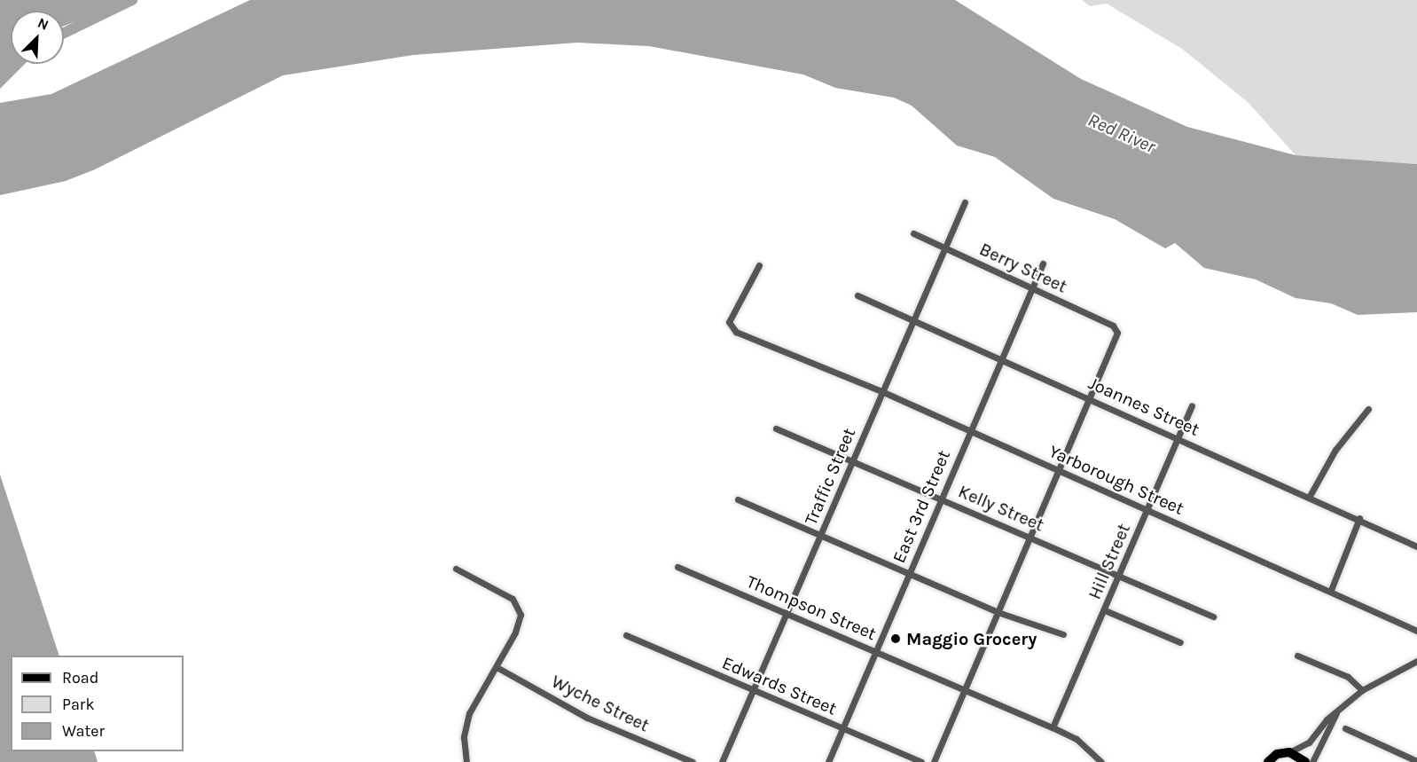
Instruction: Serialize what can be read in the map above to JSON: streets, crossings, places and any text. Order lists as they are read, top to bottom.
{
  "streets": {
    "street": [
      "Berry Street",
      "Joannes Street",
      "Traffic Street",
      "Yarborough Street",
      "East 3rd Street",
      "Kelly Street",
      "Hill Street",
      "Thompson Street",
      "Edwards Street",
      "Wyche Street"
    ]
  },
  "crossings": [
    ["Berry Street", "Joannes Street"],
    ["Berry Street", "Traffic Street"],
    ["Berry Street", "East 3rd Street"],
    ["Joannes Street", "Traffic Street"],
    ["Joannes Street", "East 3rd Street"],
    ["Joannes Street", "Hill Street"],
    ["Traffic Street", "Yarborough Street"],
    ["Traffic Street", "Kelly Street"],
    ["Traffic Street", "Thompson Street"],
    ["Traffic Street", "Edwards Street"],
    ["Yarborough Street", "East 3rd Street"],
    ["Yarborough Street", "Hill Street"],
    ["East 3rd Street", "Kelly Street"],
    ["East 3rd Street", "Thompson Street"],
    ["East 3rd Street", "Edwards Street"],
    ["Kelly Street", "Hill Street"],
    ["Hill Street", "Thompson Street"]
  ],
  "water": ["Red River"],
  "places": ["Maggio Grocery"],
  "legend": ["Road", "Park", "Water"],
  "north": "top right"
}
